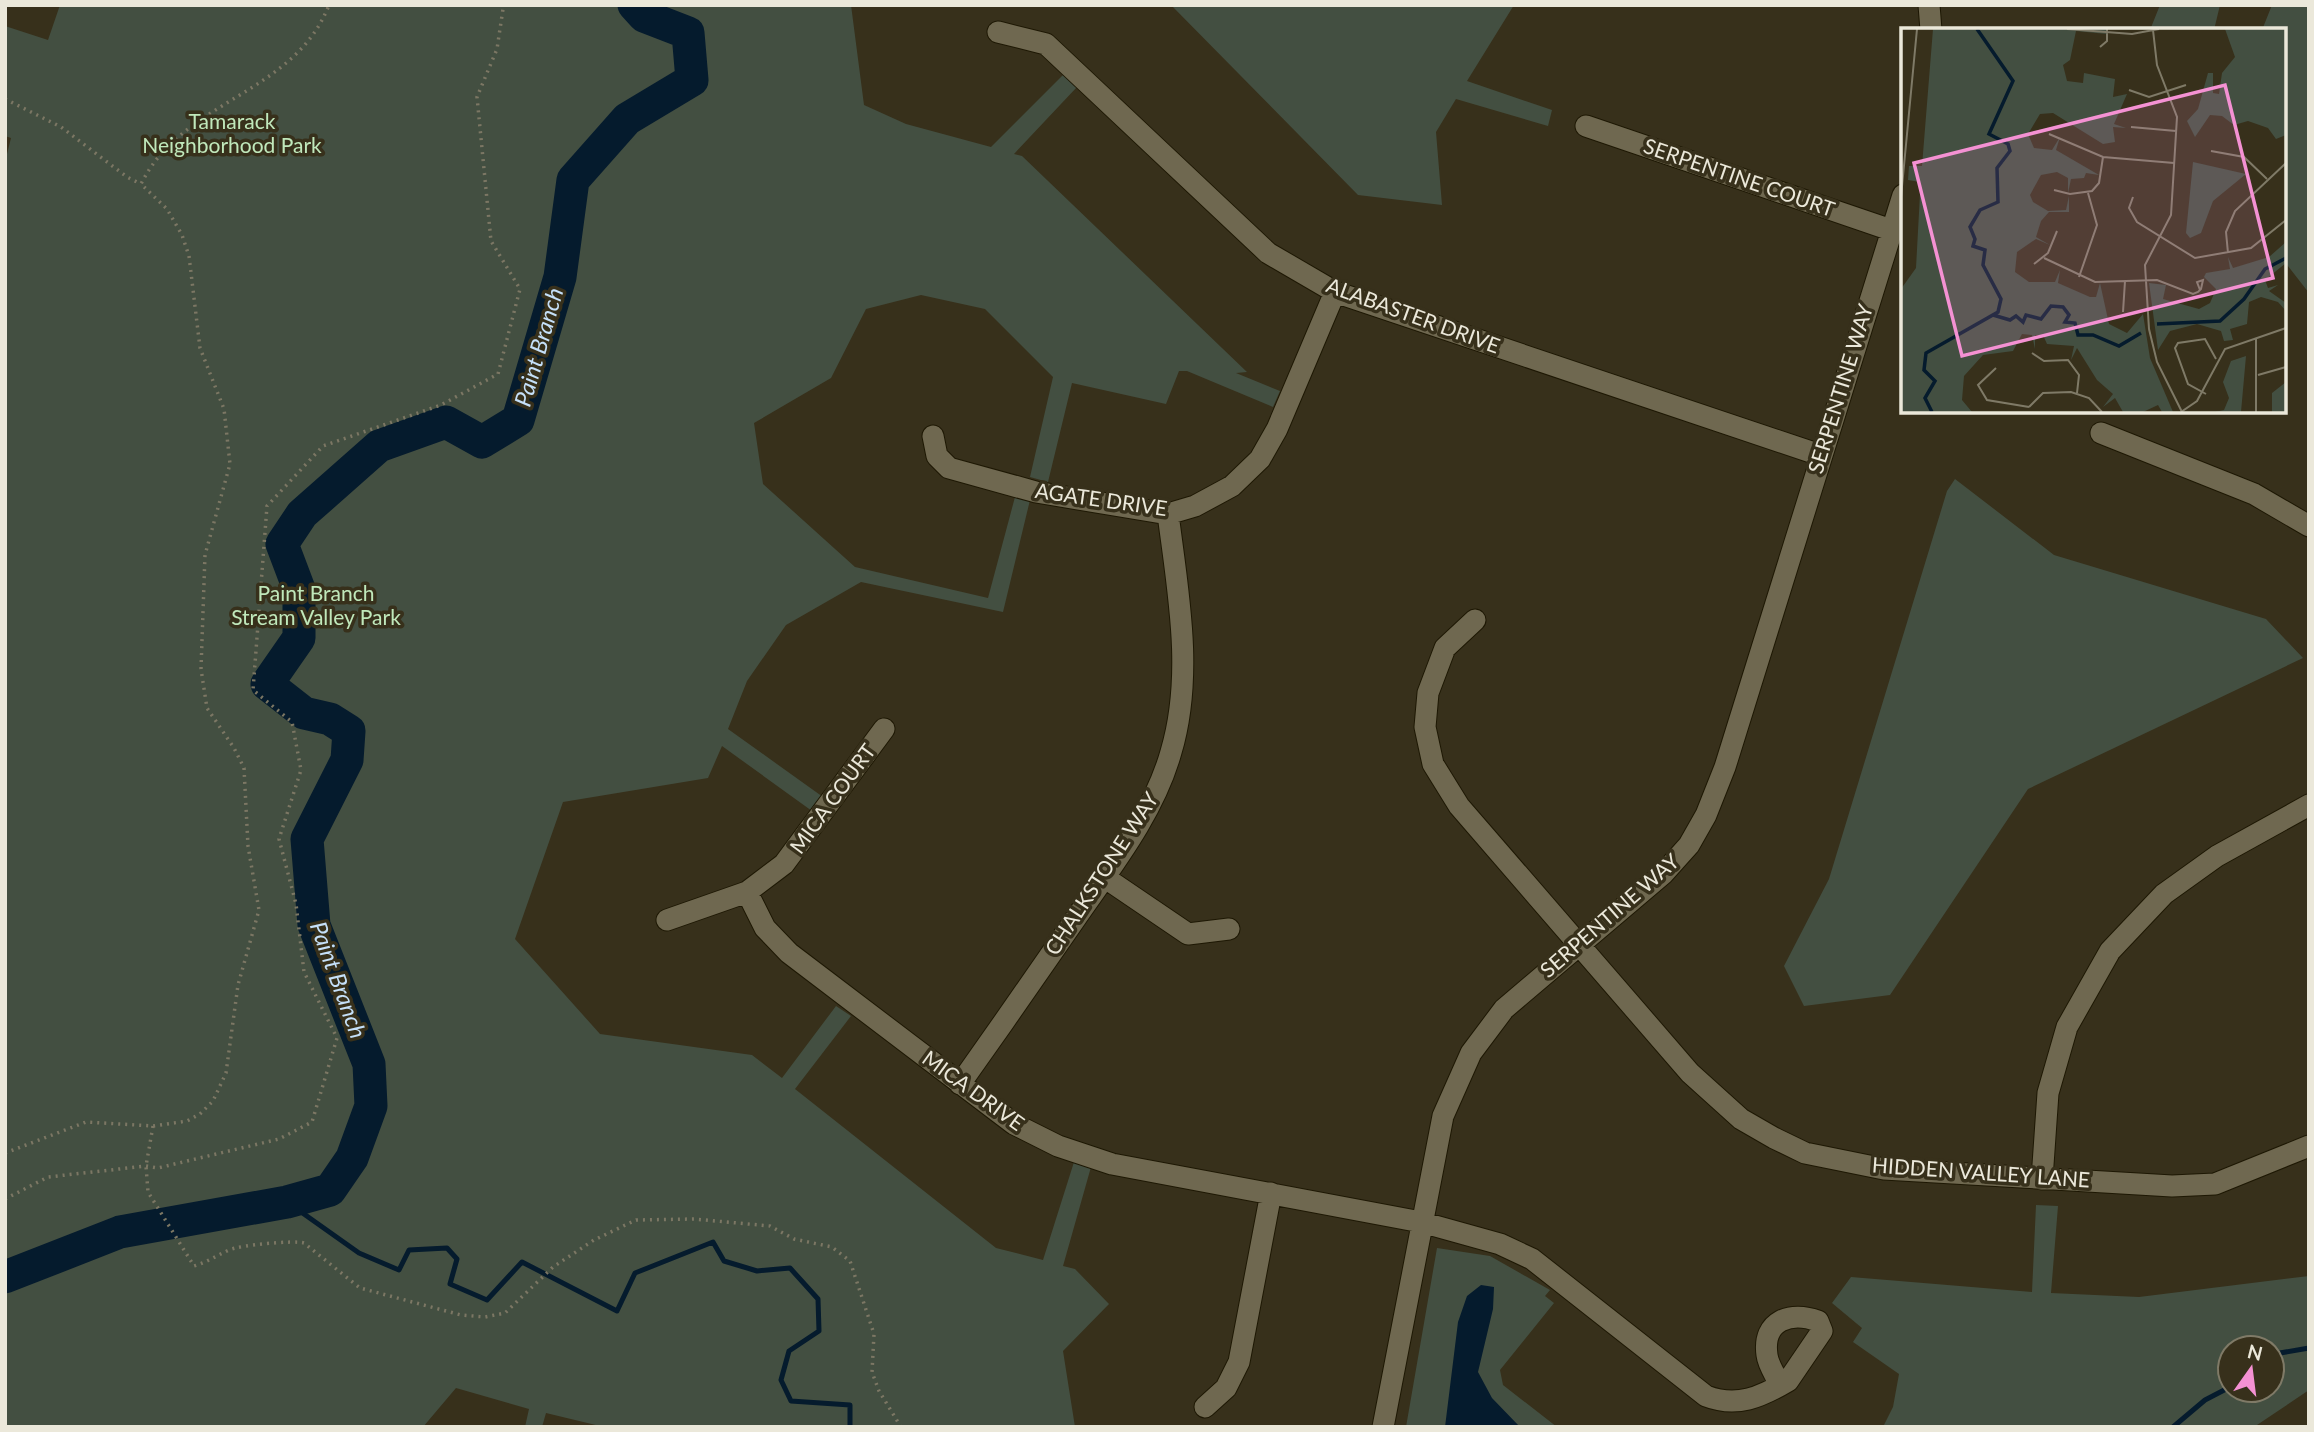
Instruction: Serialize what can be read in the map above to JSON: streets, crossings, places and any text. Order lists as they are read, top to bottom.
{
  "streets": {
    "street": [
      "SERPENTINE COURT",
      "ALABASTER DRIVE",
      "SERPENTINE WAY",
      "AGATE DRIVE",
      "MICA COURT",
      "CHALKSTONE WAY",
      "MICA DRIVE",
      "HIDDEN VALLEY LANE"
    ]
  },
  "crossings": [
    ["SERPENTINE COURT", "SERPENTINE WAY"],
    ["ALABASTER DRIVE", "SERPENTINE WAY"],
    ["ALABASTER DRIVE", "AGATE DRIVE"],
    ["SERPENTINE WAY", "MICA DRIVE"],
    ["SERPENTINE WAY", "HIDDEN VALLEY LANE"],
    ["AGATE DRIVE", "CHALKSTONE WAY"],
    ["MICA COURT", "MICA DRIVE"],
    ["CHALKSTONE WAY", "MICA DRIVE"]
  ],
  "water": ["Paint Branch"],
  "parks": ["Tamarack Neighborhood Park", "Paint Branch Stream Valley Park"],
  "north": "top"
}
